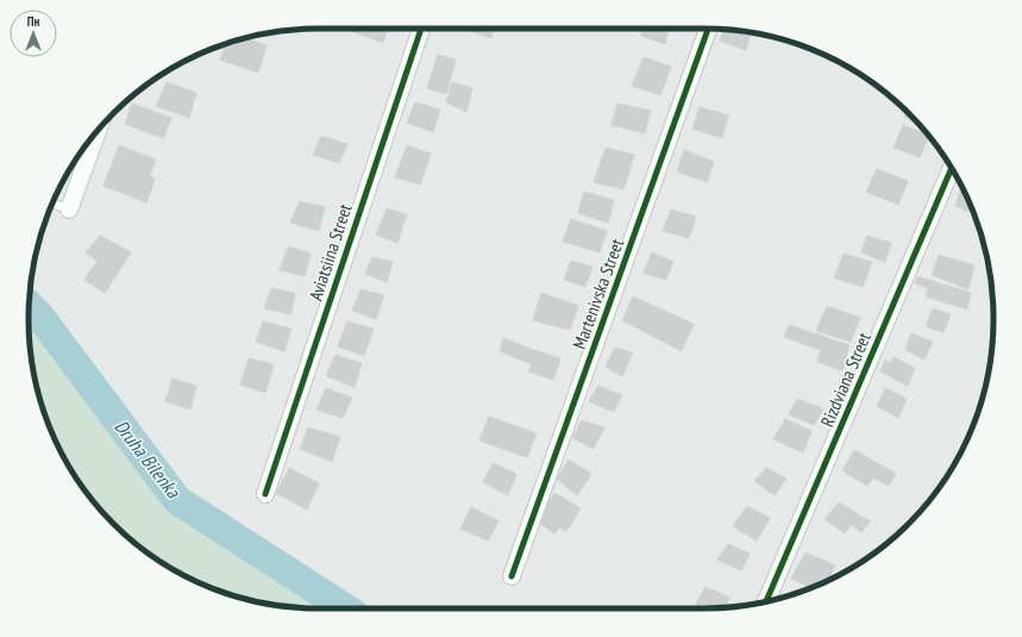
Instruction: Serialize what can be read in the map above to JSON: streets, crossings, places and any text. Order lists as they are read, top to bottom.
{
  "streets": {
    "street": ["Aviatsiina Street", "Martenivska Street", "Rizdviana Street"]
  },
  "water": ["Druha Bilenka"],
  "north": "top"
}
